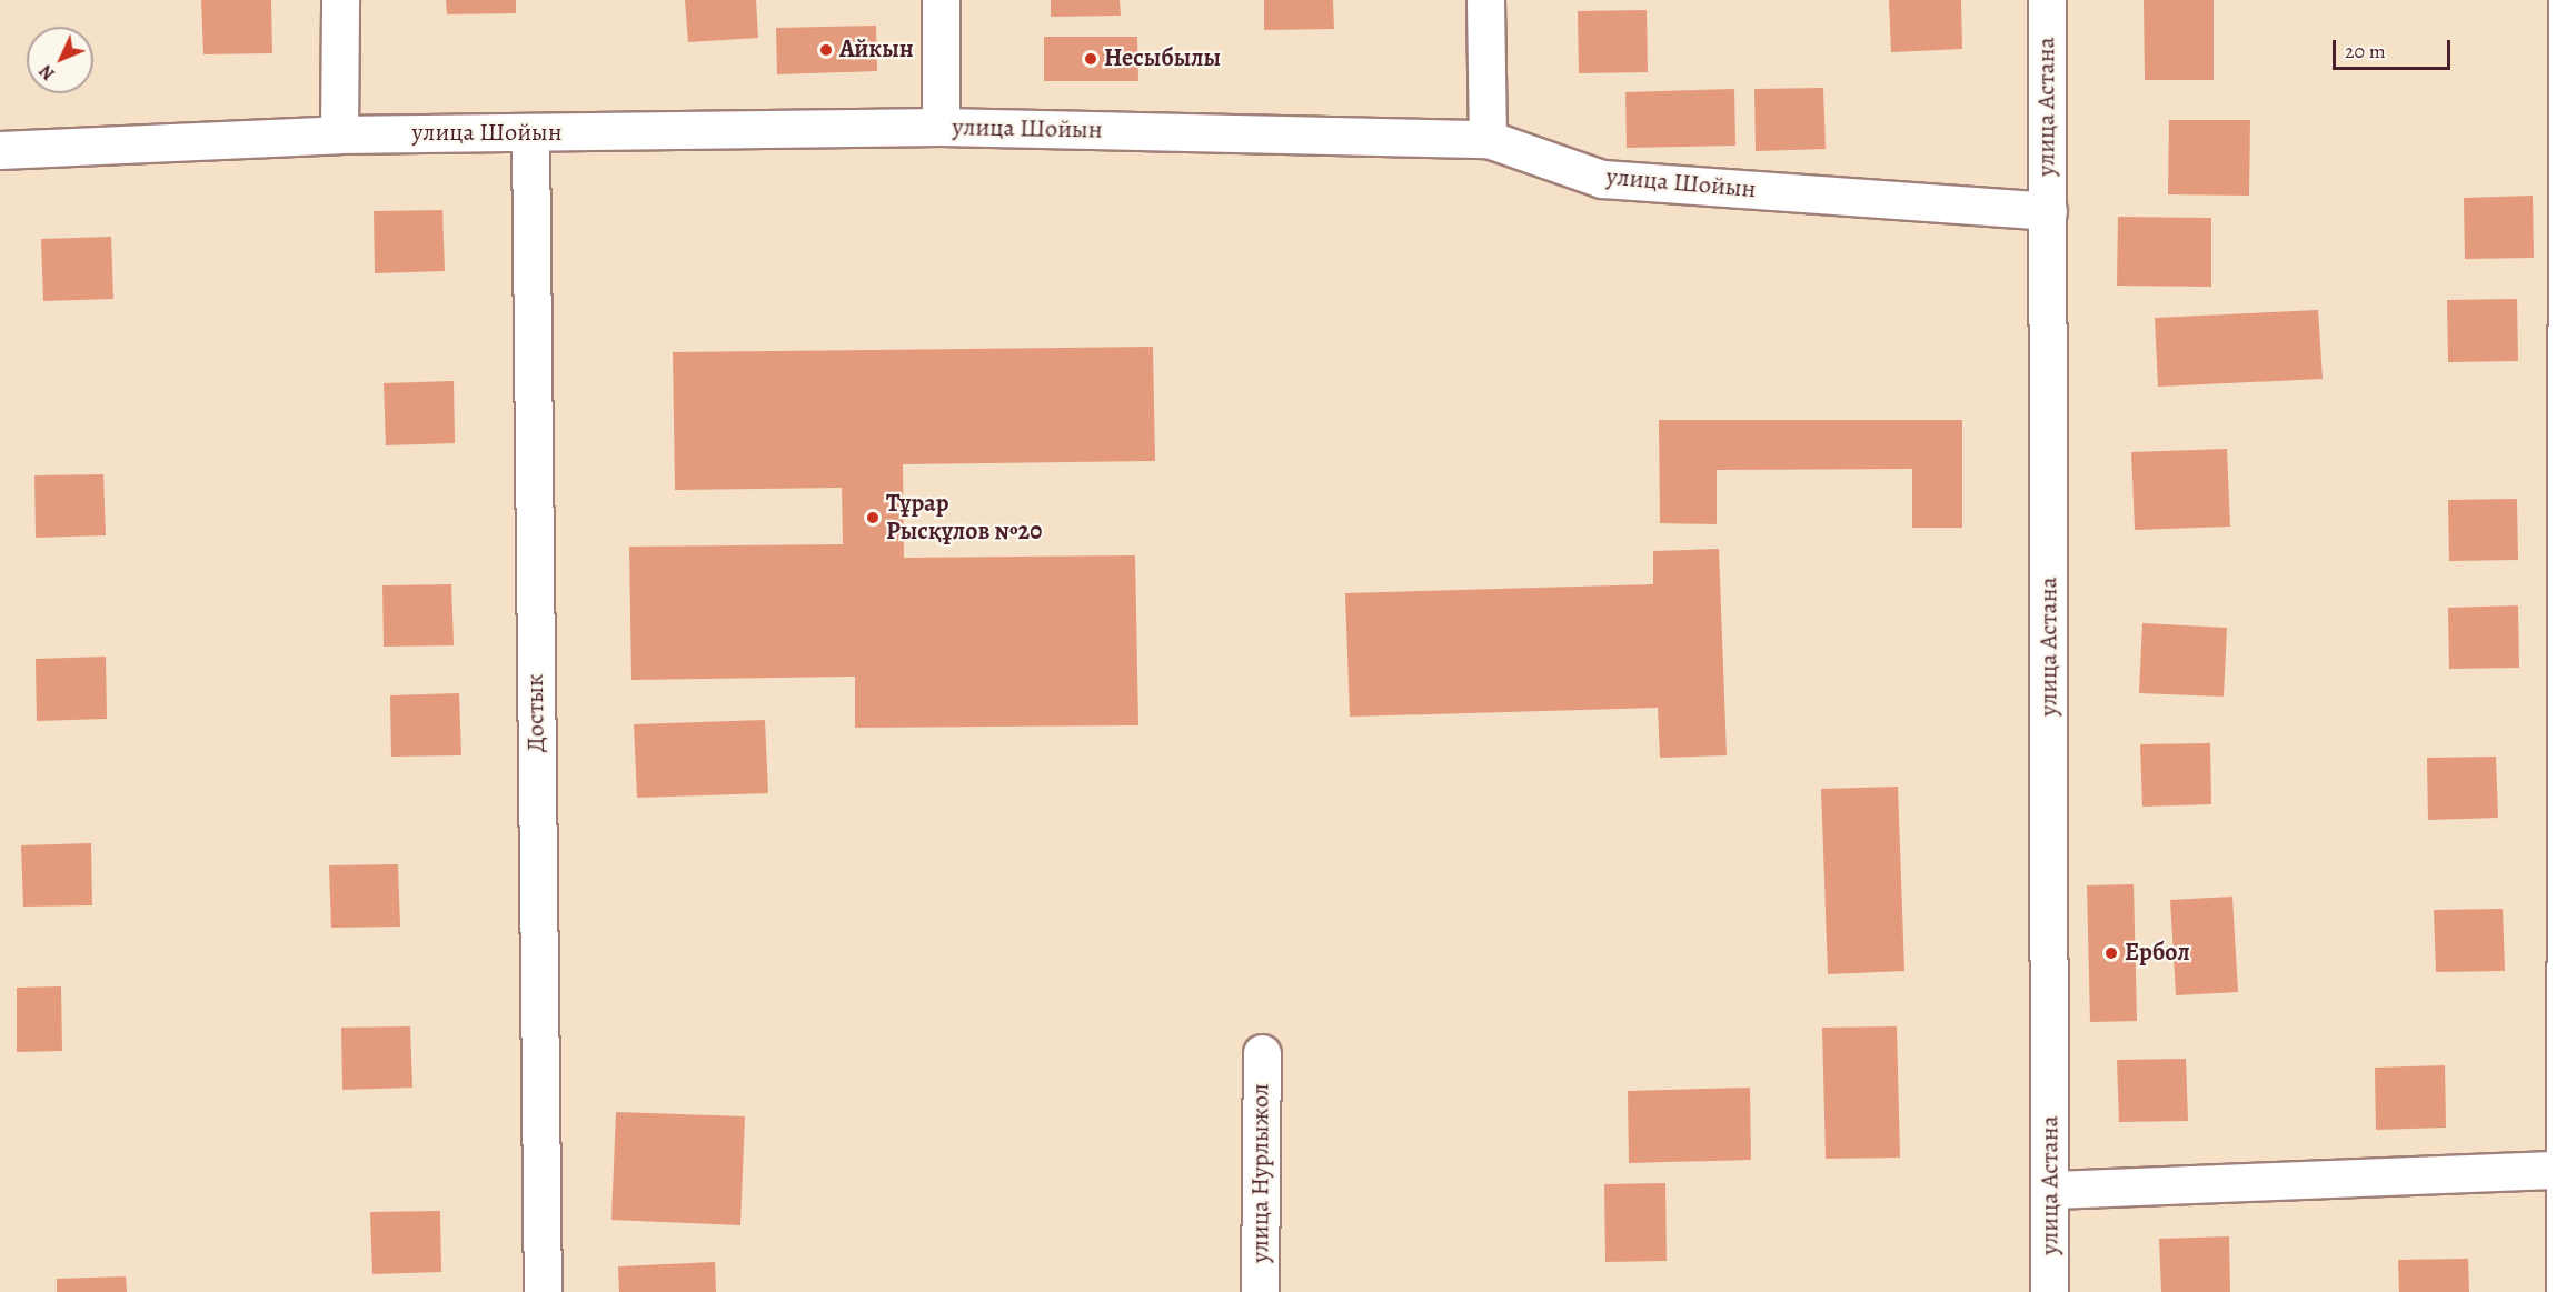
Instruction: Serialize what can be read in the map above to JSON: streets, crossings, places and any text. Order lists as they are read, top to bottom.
{
  "streets": {
    "street": [
      "улица Астана",
      "улица Шойын",
      "Достык",
      "улица Нурлыжол"
    ]
  },
  "crossings": [
    ["улица Астана", "улица Шойын"],
    ["улица Шойын", "Достык"]
  ],
  "places": [
    "Айкын",
    "Несыбылы",
    "Тұрар Рысқұлов №20",
    "Ербол"
  ],
  "scale_bar": "20 m",
  "north": "bottom left"
}
